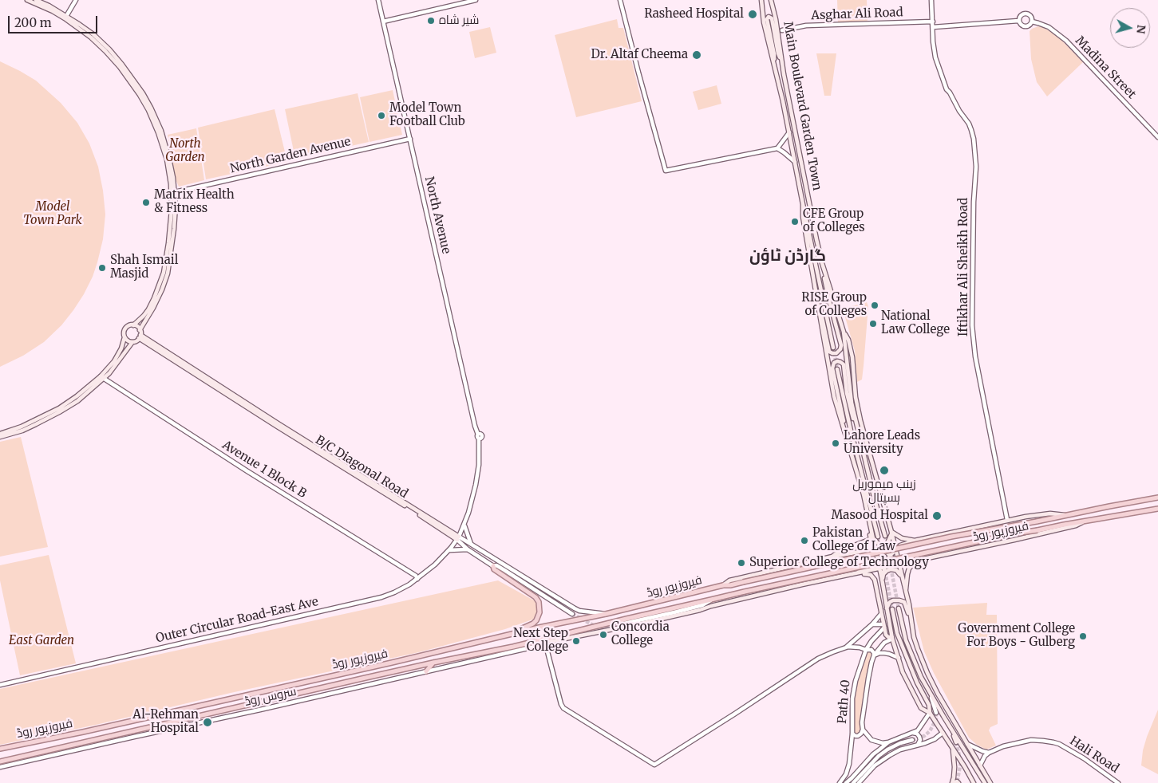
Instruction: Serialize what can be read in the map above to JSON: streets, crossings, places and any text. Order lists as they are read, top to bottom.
{
  "streets": {
    "main road": ["Main Boulevard Garden Town", "B/C Diagonal Road", "فیروزپور روڈ"],
    "street": [
      "Asghar Ali Road",
      "Madina Street",
      "North Garden Avenue",
      "North Avenue",
      "Iftikhar Ali Sheikh Road",
      "Avenue 1 Block B",
      "Outer Circular Road-East Ave",
      "سروس روڈ",
      "Path 40",
      "Hali Road"
    ]
  },
  "crossings": [
    ["Asghar Ali Road", "Iftikhar Ali Sheikh Road"],
    ["Main Boulevard Garden Town", "فیروزپور روڈ"],
    ["Main Boulevard Garden Town", "Path 40"],
    ["North Garden Avenue", "North Avenue"],
    ["North Avenue", "Outer Circular Road-East Ave"],
    ["Iftikhar Ali Sheikh Road", "فیروزپور روڈ"],
    ["B/C Diagonal Road", "Outer Circular Road-East Ave"],
    ["Avenue 1 Block B", "Outer Circular Road-East Ave"],
    ["فیروزپور روڈ", "سروس روڈ"]
  ],
  "districts": ["گارڈن ٹاؤن"],
  "parks": ["North Garden", "Model Town Park", "East Garden"],
  "places": [
    "Rasheed Hospital",
    "شیر شاہ",
    "Dr. Altaf Cheema",
    "Model Town Football Club",
    "Matrix Health & Fitness",
    "CFE Group of Colleges",
    "Shah Ismail Masjid",
    "RISE Group of Colleges",
    "National Law College",
    "Lahore Leads University",
    "زینب میموریل ہسپتال",
    "Masood Hospital",
    "Pakistan College of Law",
    "Superior College of Technology",
    "Concordia College",
    "Government College For Boys - Gulberg",
    "Next Step College",
    "Al-Rehman Hospital"
  ],
  "scale_bar": "200 m",
  "north": "right"
}
